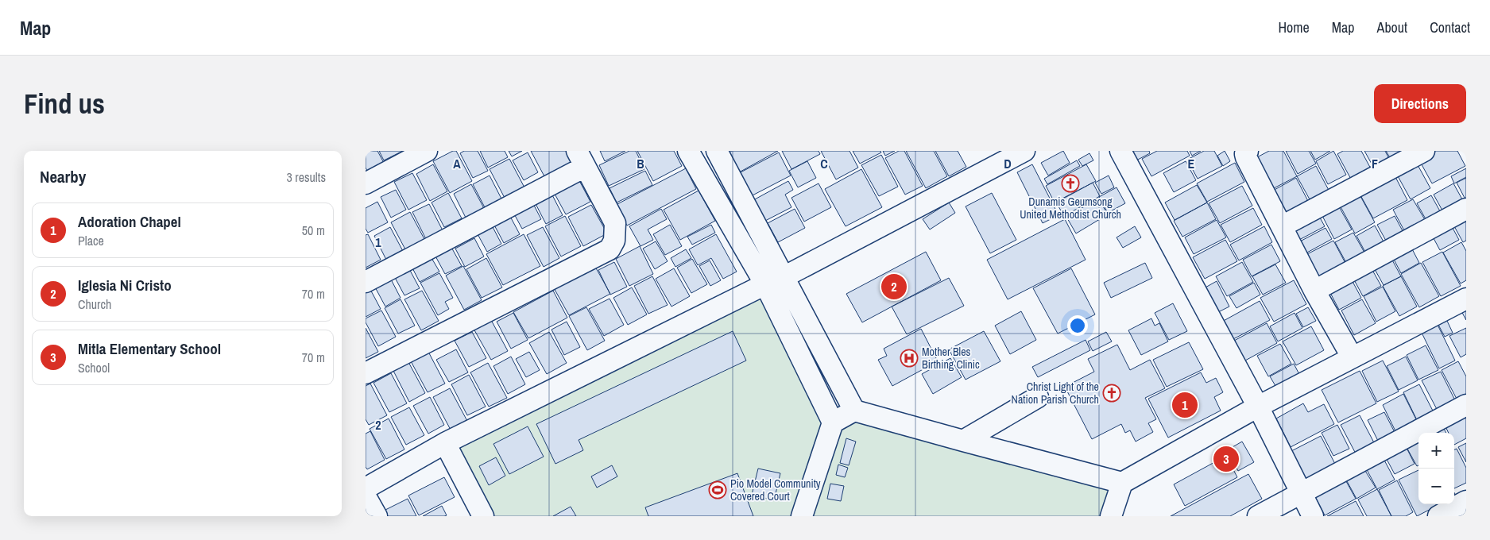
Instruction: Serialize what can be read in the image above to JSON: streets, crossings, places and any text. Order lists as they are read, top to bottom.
{
  "places": {
    "church": ["Dunamis Geumsong United Methodist Church", "Christ Light of the Nation Parish Church"],
    "hospital": ["Mother Bles Birthing Clinic"],
    "sports": ["Pio Model Community Covered Court"]
  },
  "page": {
    "header": "Map",
    "nav": [
      "Home",
      "Map",
      "About",
      "Contact"
    ],
    "buttons": "Directions",
    "title": "Find us",
    "heading": ["Nearby", "3 results"],
    "list": [
      {
        "mark": "1",
        "name": "Adoration Chapel",
        "note": "Place",
        "value": "50 m"
      },
      {
        "mark": "2",
        "name": "Iglesia Ni Cristo",
        "note": "Church",
        "value": "70 m"
      },
      {
        "mark": "3",
        "name": "Mitla Elementary School",
        "note": "School",
        "value": "70 m"
      }
    ],
    "pins": ["2", "1", "3"],
    "map_buttons": ["+", "−"]
  },
  "grid": {
    "columns": [
      "A",
      "B",
      "C",
      "D",
      "E",
      "F"
    ],
    "rows": ["1", "2"]
  }
}
